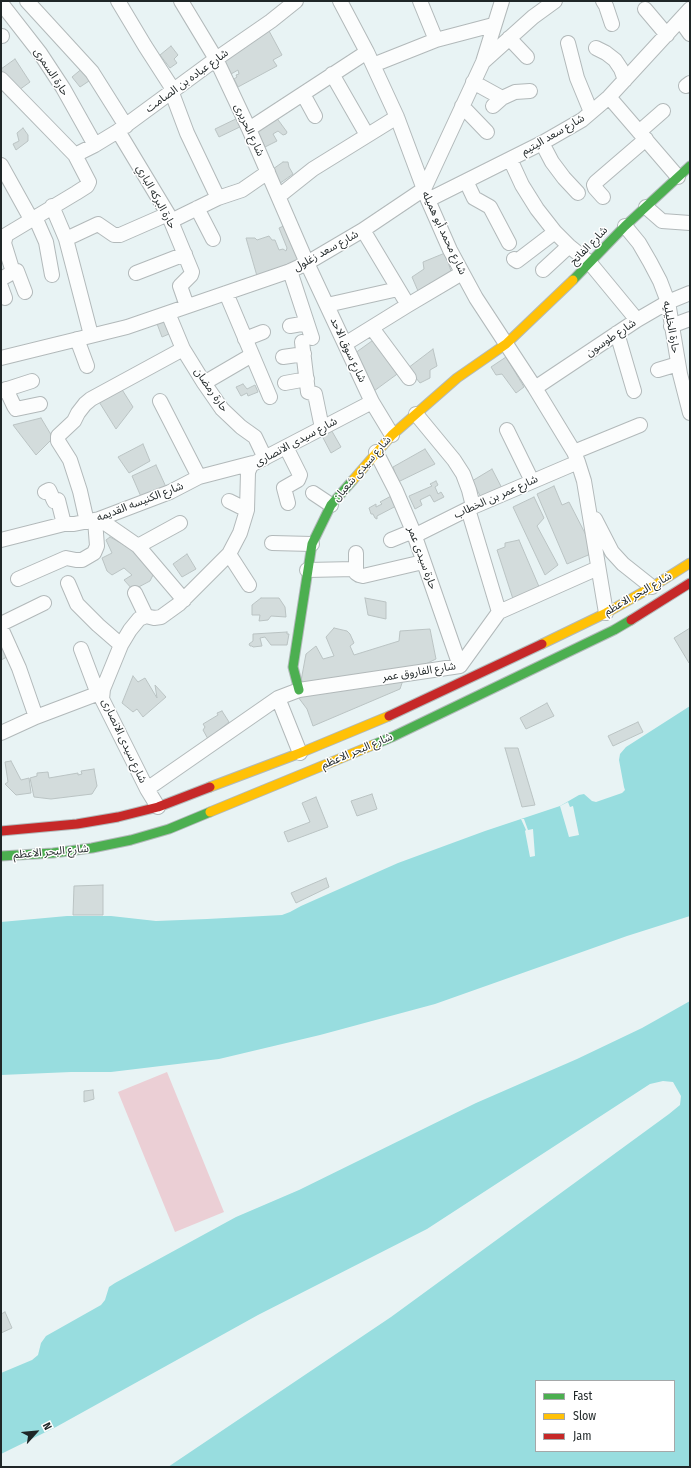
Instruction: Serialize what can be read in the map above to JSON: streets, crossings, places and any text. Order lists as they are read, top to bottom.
{
  "streets": {
    "main road": ["شارع الفاتح", "شارع سيدى شعبان", "شارع البحر الاعظم"],
    "street": [
      "حارة السمرى",
      "شارع عباده بن الصامت",
      "شارع الحريرى",
      "شارع سعد اليتيم",
      "حارة البركه الباري",
      "شارع محمد أبو هميله",
      "شارع سعد زغلول",
      "حارة الخليليه",
      "شارع طوسون",
      "شارع سوق الاحد",
      "حارة رمضان",
      "شارع سيدى الانصارى",
      "شارع عمر بن الخطاب",
      "شارع الكنيسه القديمه",
      "حارة سيدى عمر",
      "شارع الفاروق عمر"
    ]
  },
  "crossings": [
    ["حارة السمرى", "شارع عباده بن الصامت"],
    ["شارع عباده بن الصامت", "شارع الحريرى"],
    ["شارع عباده بن الصامت", "حارة البركه الباري"],
    ["شارع الحريرى", "شارع سعد زغلول"],
    ["شارع الحريرى", "شارع سوق الاحد"],
    ["شارع سعد اليتيم", "شارع محمد أبو هميله"],
    ["شارع سعد اليتيم", "شارع سعد زغلول"],
    ["حارة البركه الباري", "شارع سعد زغلول"],
    ["شارع محمد أبو هميله", "شارع الفاتح"],
    ["شارع محمد أبو هميله", "شارع سعد زغلول"],
    ["شارع محمد أبو هميله", "شارع طوسون"],
    ["شارع محمد أبو هميله", "شارع سيدى شعبان"],
    ["شارع محمد أبو هميله", "شارع عمر بن الخطاب"],
    ["شارع محمد أبو هميله", "شارع البحر الاعظم"],
    ["شارع الفاتح", "حارة الخليليه"],
    ["شارع الفاتح", "شارع سيدى شعبان"],
    ["شارع سعد زغلول", "شارع سوق الاحد"],
    ["شارع سعد زغلول", "حارة رمضان"],
    ["حارة الخليليه", "شارع طوسون"],
    ["شارع سوق الاحد", "شارع سيدى الانصارى"],
    ["شارع سوق الاحد", "شارع سيدى شعبان"],
    ["حارة رمضان", "شارع سيدى الانصارى"],
    ["حارة رمضان", "شارع الكنيسه القديمه"],
    ["شارع سيدى الانصارى", "شارع الكنيسه القديمه"],
    ["شارع سيدى الانصارى", "شارع البحر الاعظم"],
    ["شارع سيدى شعبان", "حارة سيدى عمر"],
    ["شارع سيدى شعبان", "شارع الفاروق عمر"],
    ["شارع عمر بن الخطاب", "حارة سيدى عمر"],
    ["حارة سيدى عمر", "شارع الفاروق عمر"]
  ],
  "legend": ["Fast", "Slow", "Jam"],
  "north": "top right"
}
